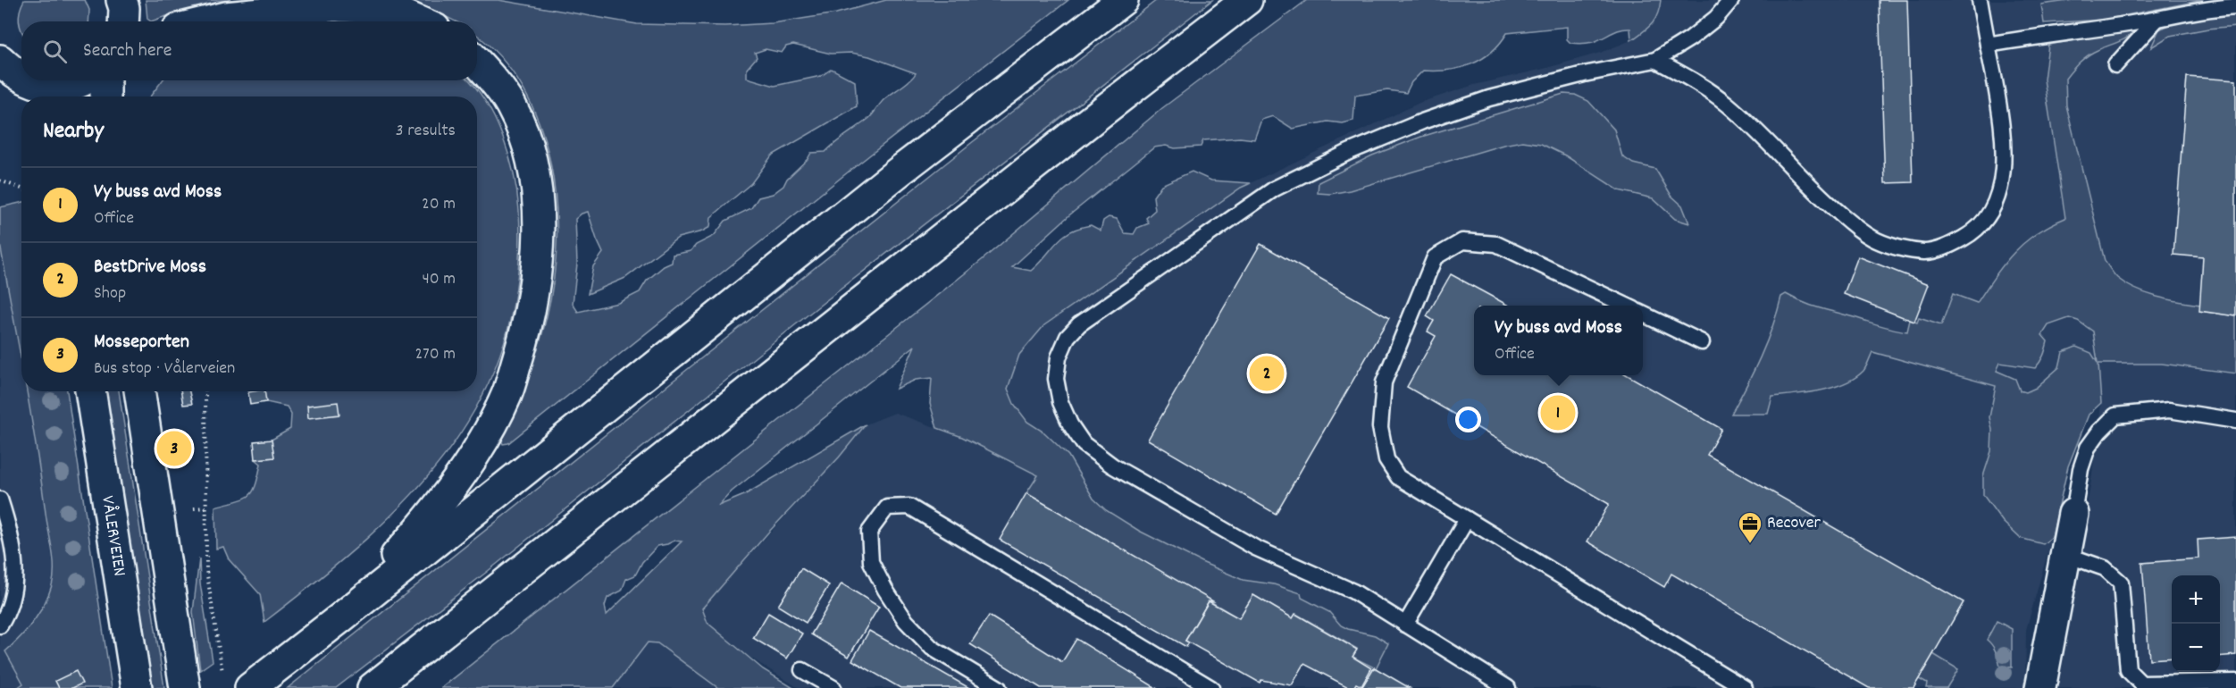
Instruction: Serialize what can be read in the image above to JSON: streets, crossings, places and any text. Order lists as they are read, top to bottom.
{
  "streets": {
    "main road": ["VÅLERVEIEN"]
  },
  "places": {
    "office": ["Recover"]
  },
  "page": {
    "search": "Search here",
    "heading": ["Nearby", "3 results"],
    "list": [
      {
        "mark": "1",
        "name": "Vy buss avd Moss",
        "note": "Office",
        "value": "20 m"
      },
      {
        "mark": "2",
        "name": "BestDrive Moss",
        "note": "Shop",
        "value": "40 m"
      },
      {
        "mark": "3",
        "name": "Mosseporten",
        "note": "Bus stop · Vålerveien",
        "value": "270 m"
      }
    ],
    "popup": ["Vy buss avd Moss", "Office"],
    "pins": ["2", "1", "3"],
    "map_buttons": ["+", "−"]
  }
}
